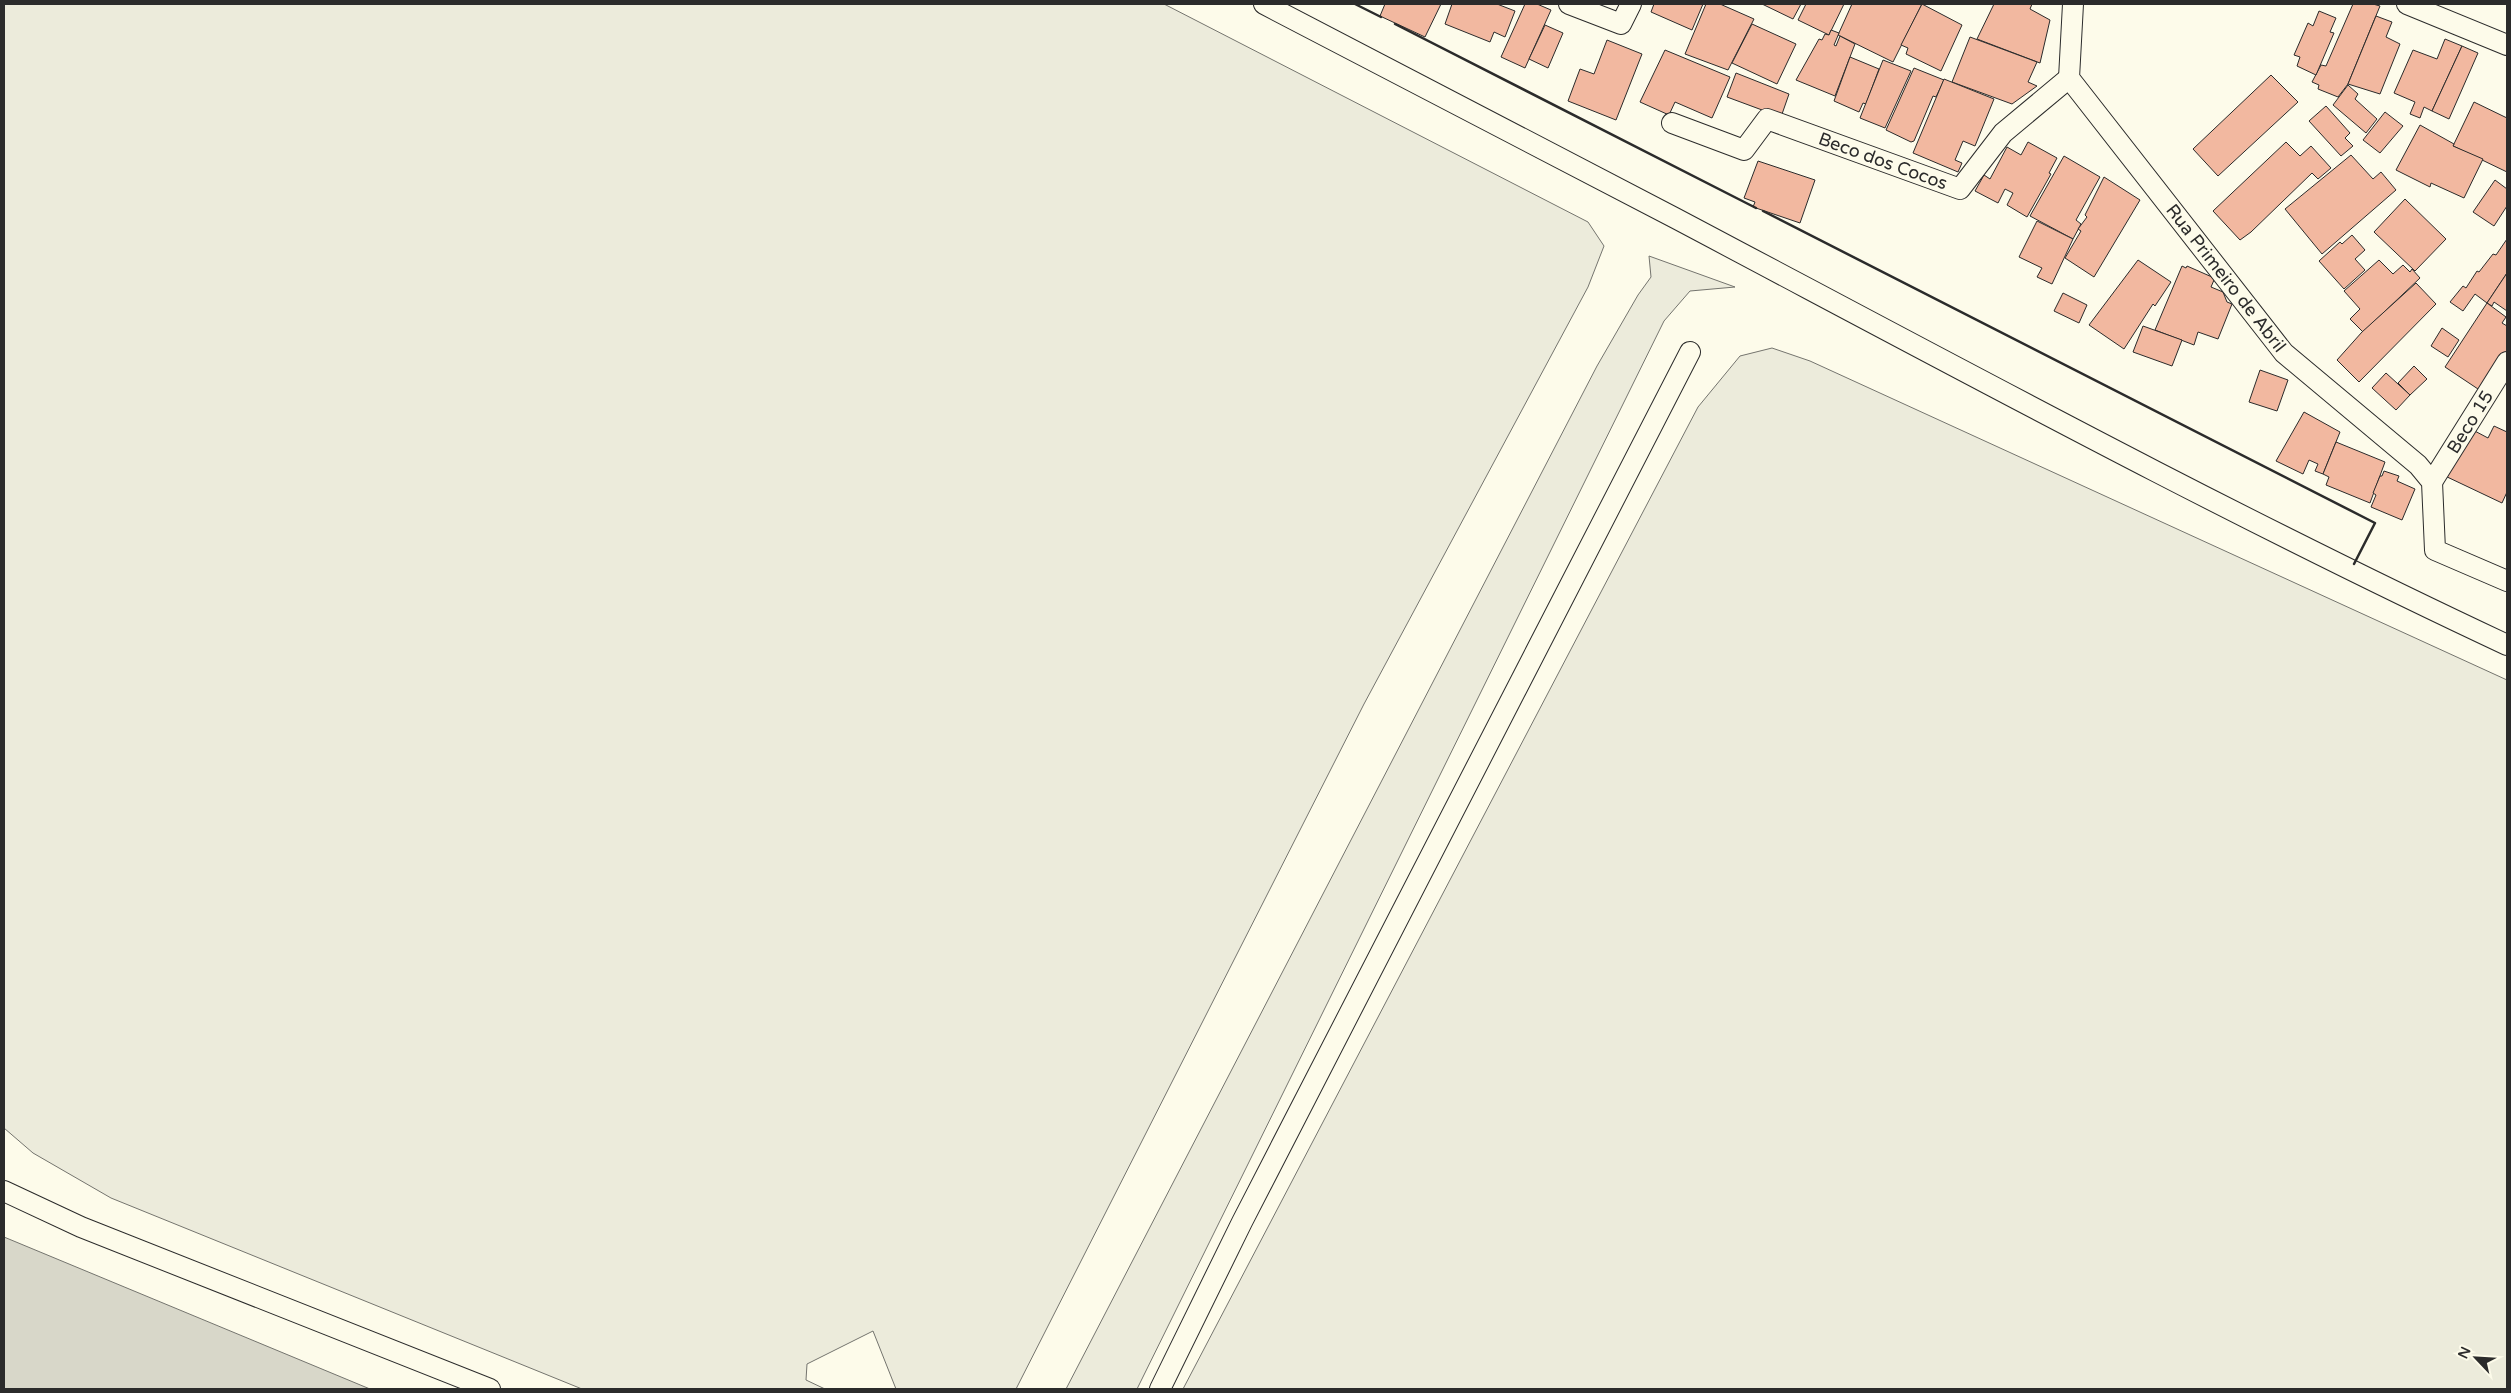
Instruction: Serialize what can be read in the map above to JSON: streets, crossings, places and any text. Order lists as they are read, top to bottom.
{
  "streets": {
    "lane": ["Beco dos Cocos", "Rua Primeiro de Abril", "Beco 15"]
  },
  "crossings": [
    ["Beco dos Cocos", "Rua Primeiro de Abril"],
    ["Rua Primeiro de Abril", "Beco 15"]
  ],
  "north": "top left"
}
